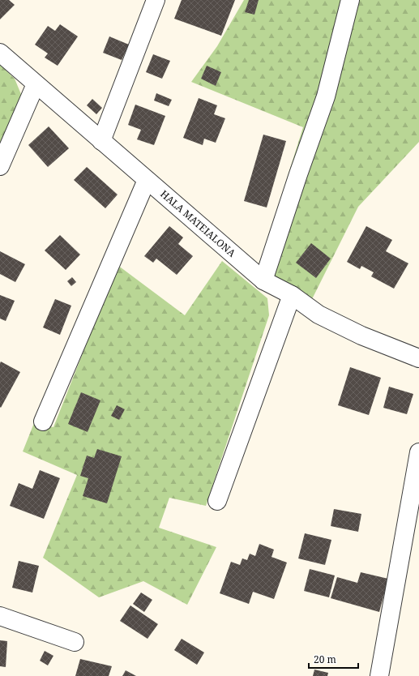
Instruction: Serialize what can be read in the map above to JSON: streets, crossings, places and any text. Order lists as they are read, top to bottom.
{
  "streets": {
    "street": ["HALA MATEIALONA"]
  },
  "scale_bar": "20 m"
}
